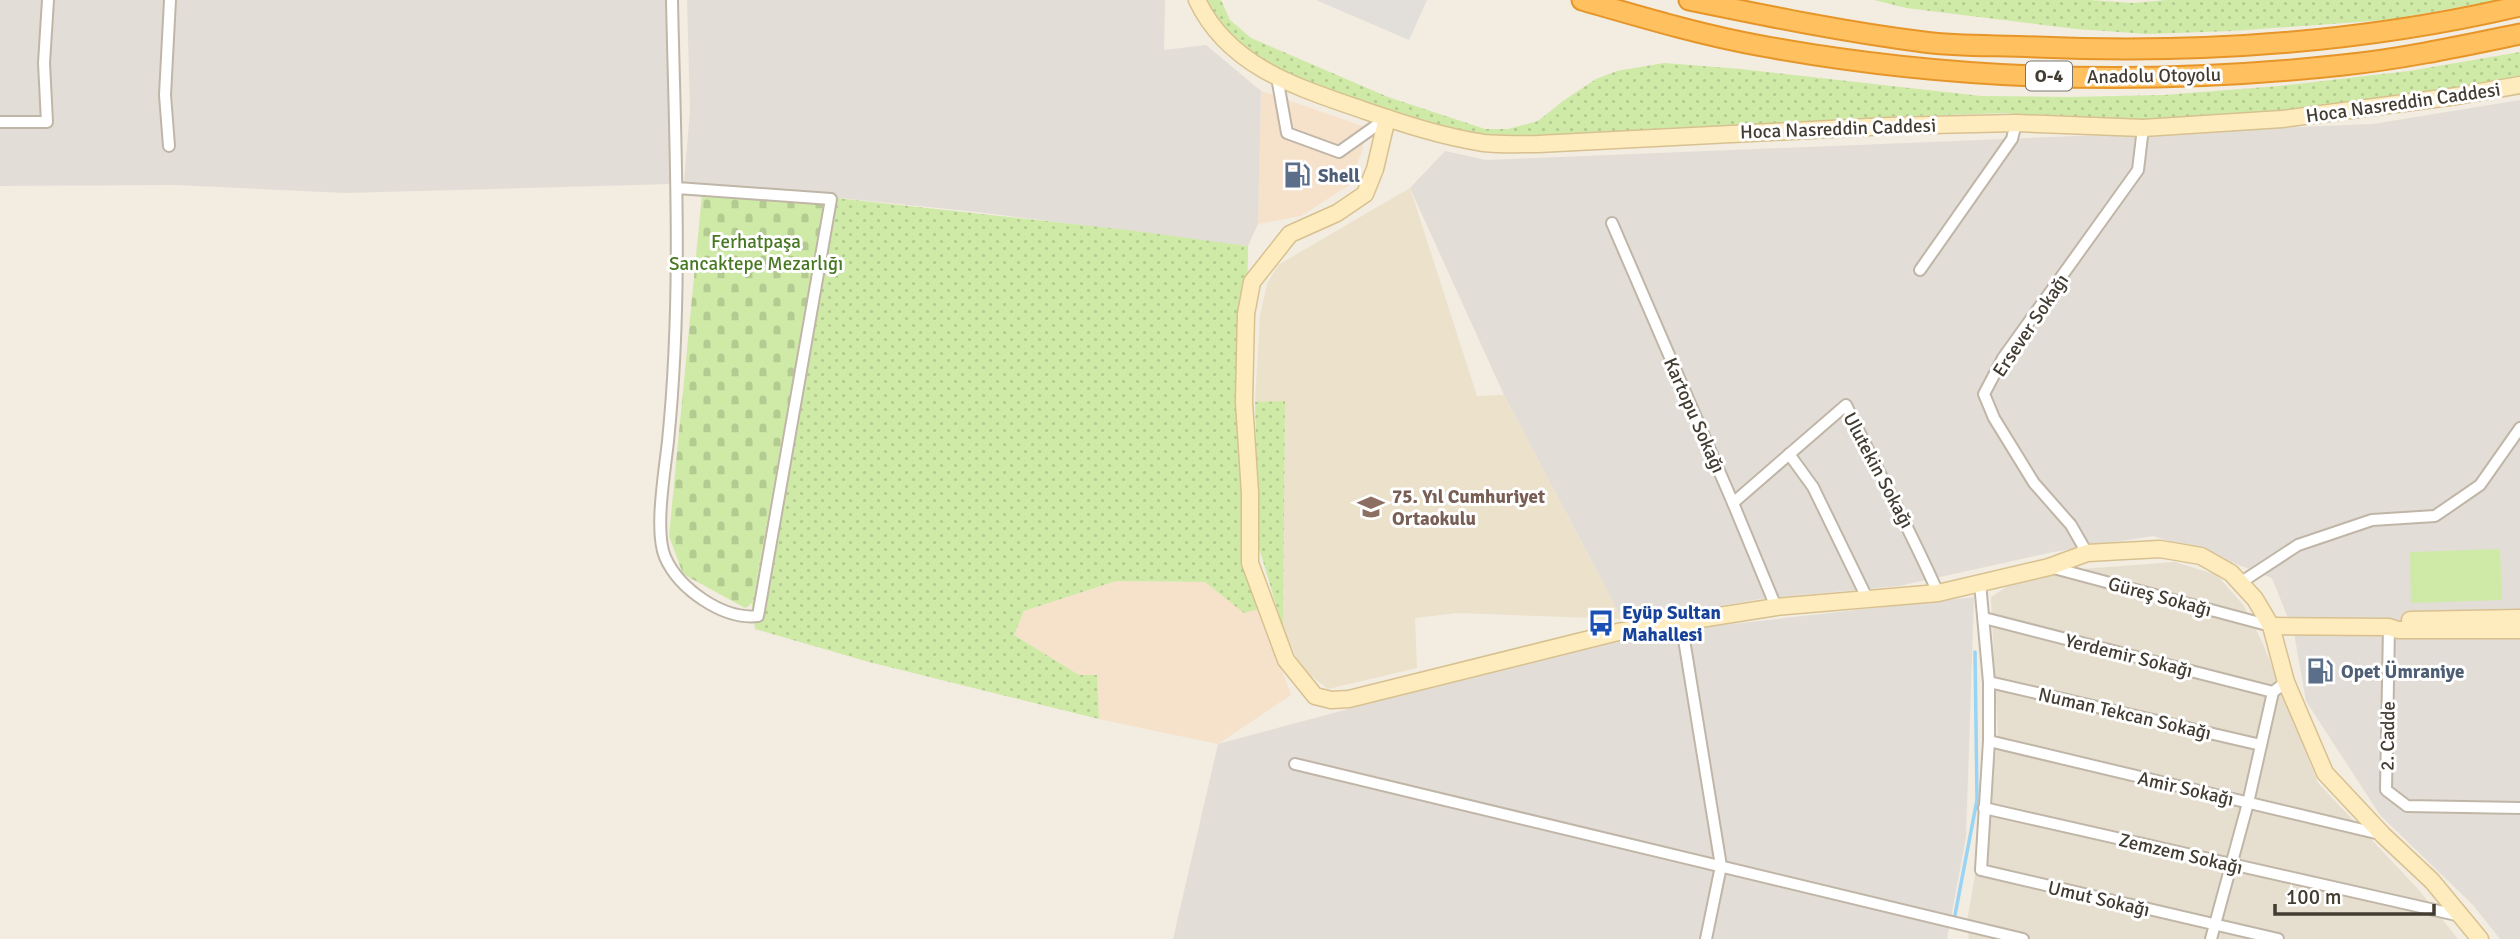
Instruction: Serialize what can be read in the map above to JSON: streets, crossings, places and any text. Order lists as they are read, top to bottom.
{
  "streets": {
    "highway": ["Anadolu Otoyolu", "O-4"],
    "street": [
      "Hoca Nasreddin Caddesi",
      "Ersever Sokağı",
      "Kartopu Sokağı",
      "Ulutekin Sokağı",
      "Güreş Sokağı",
      "Yerdemir Sokağı",
      "Numan Tekcan Sokağı",
      "2. Cadde",
      "Amir Sokağı",
      "Zemzem Sokağı",
      "Umut Sokağı"
    ]
  },
  "crossings": [
    ["Hoca Nasreddin Caddesi", "Ersever Sokağı"],
    ["Kartopu Sokağı", "Ulutekin Sokağı"],
    ["Zemzem Sokağı", "Umut Sokağı"]
  ],
  "parks": ["Ferhatpaşa Sancaktepe Mezarlığı"],
  "places": {
    "fuel station": ["Shell", "Opet Ümraniye"],
    "school or university": ["75. Yıl Cumhuriyet Ortaokulu"],
    "bus stop": ["Eyüp Sultan Mahallesi"]
  },
  "scale_bar": "100 m"
}
